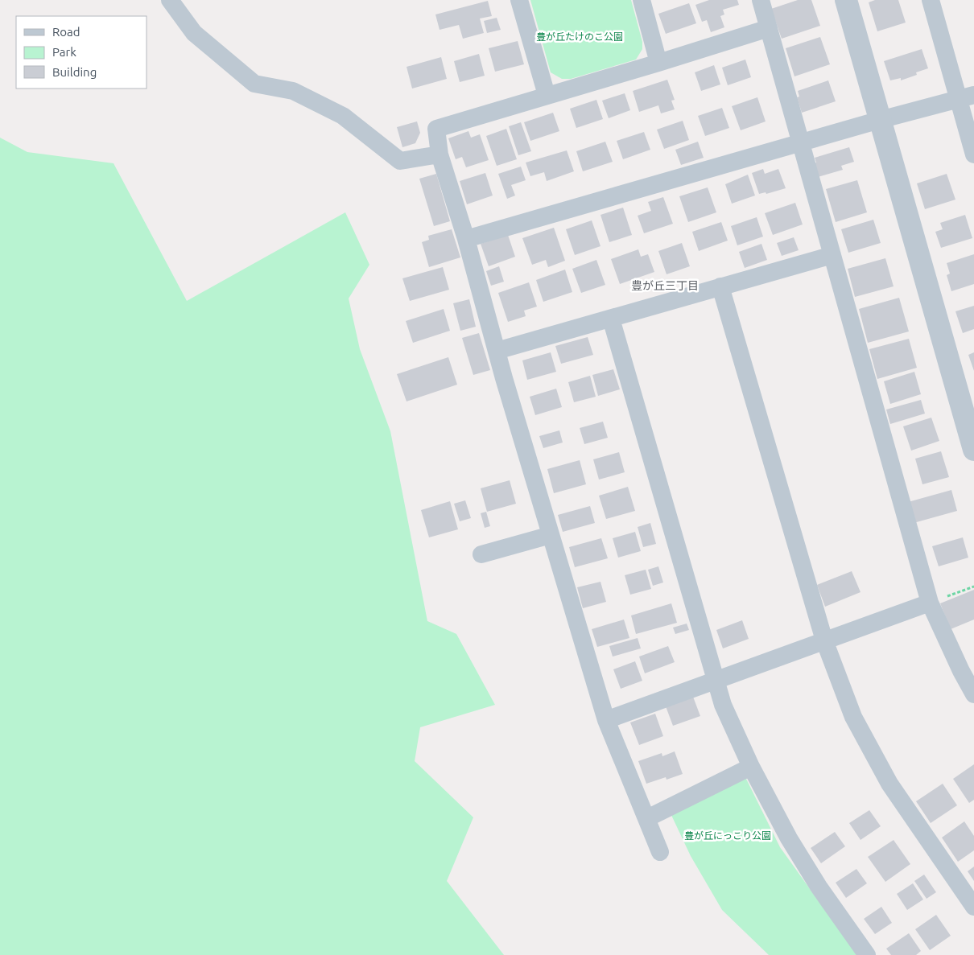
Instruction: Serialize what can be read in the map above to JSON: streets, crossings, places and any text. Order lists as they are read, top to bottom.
{
  "districts": ["豊が丘三丁目"],
  "parks": ["豊が丘たけのこ公園", "豊が丘にっこり公園"],
  "legend": ["Road", "Park", "Building"]
}
